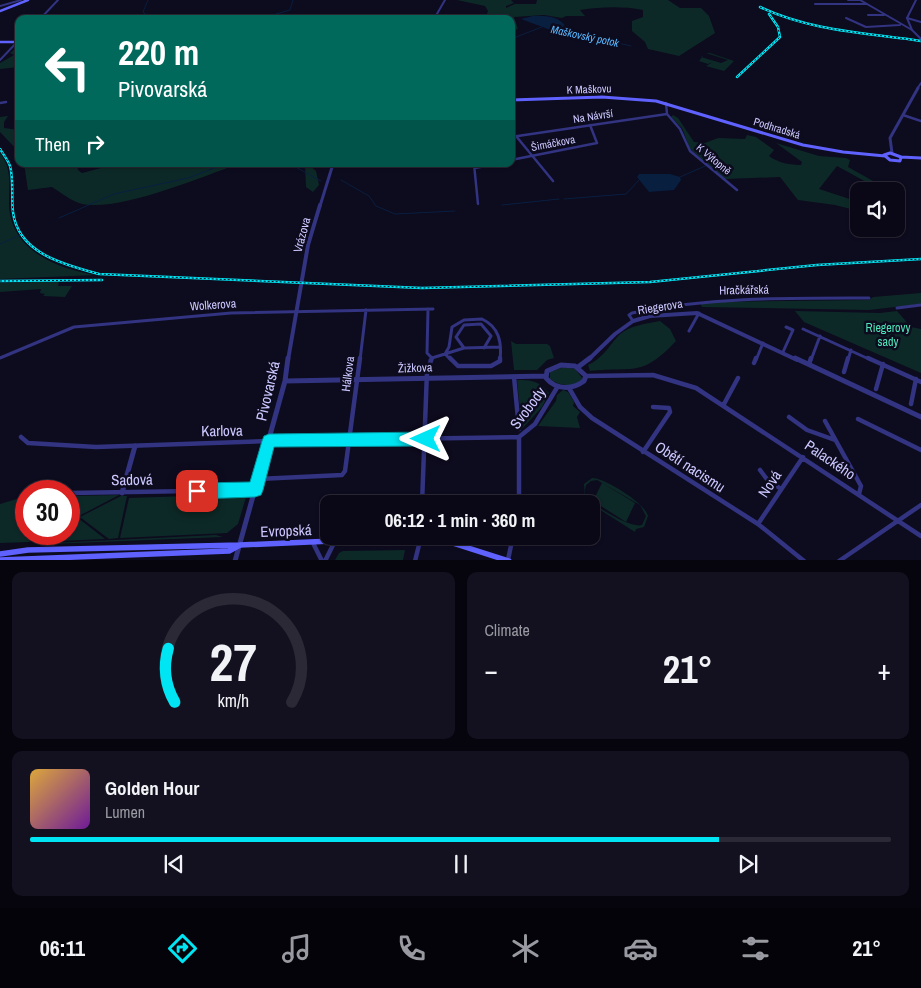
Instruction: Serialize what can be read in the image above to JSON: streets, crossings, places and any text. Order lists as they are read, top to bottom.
{
  "streets": {
    "main road": ["K Maškovu", "Podhradská", "Evropská"],
    "street": [
      "Na Návrší",
      "Šimáčkova",
      "K Výtopně",
      "Vrázova",
      "Hračkářská",
      "Wolkerova",
      "Riegerova",
      "Žižkova",
      "Hálkova",
      "Pivovarská",
      "Svobody",
      "Karlova",
      "Palackého",
      "Obětí nacismu",
      "Sadová",
      "Nová"
    ]
  },
  "crossings": [
    ["K Maškovu", "Podhradská"],
    ["Na Návrší", "Šimáčkova"],
    ["Na Návrší", "K Výtopně"],
    ["Vrázova", "Wolkerova"],
    ["Vrázova", "Pivovarská"],
    ["Hračkářská", "Riegerova"],
    ["Wolkerova", "Hálkova"],
    ["Wolkerova", "Pivovarská"],
    ["Riegerova", "Žižkova"],
    ["Riegerova", "Svobody"],
    ["Riegerova", "Palackého"],
    ["Riegerova", "Obětí nacismu"],
    ["Žižkova", "Hálkova"],
    ["Žižkova", "Pivovarská"],
    ["Žižkova", "Svobody"],
    ["Žižkova", "Palackého"],
    ["Žižkova", "Obětí nacismu"],
    ["Hálkova", "Karlova"],
    ["Pivovarská", "Karlova"],
    ["Pivovarská", "Sadová"],
    ["Pivovarská", "Evropská"],
    ["Svobody", "Karlova"],
    ["Svobody", "Palackého"],
    ["Svobody", "Obětí nacismu"],
    ["Palackého", "Obětí nacismu"],
    ["Palackého", "Nová"],
    ["Obětí nacismu", "Nová"]
  ],
  "water": ["Maškovský potok"],
  "parks": ["Riegerovy sady"],
  "page": {
    "turn": ["220 m", "Pivovarská"],
    "then": "Then",
    "limit": "30",
    "trip": "06:12 · 1 min · 360 m",
    "tile": "Climate",
    "heat": ["−", "21°", "+"],
    "song": ["Golden Hour", "Lumen"],
    "tabs": ["06:11", "21°"],
    "gauge": ["27", "km/h"]
  }
}
